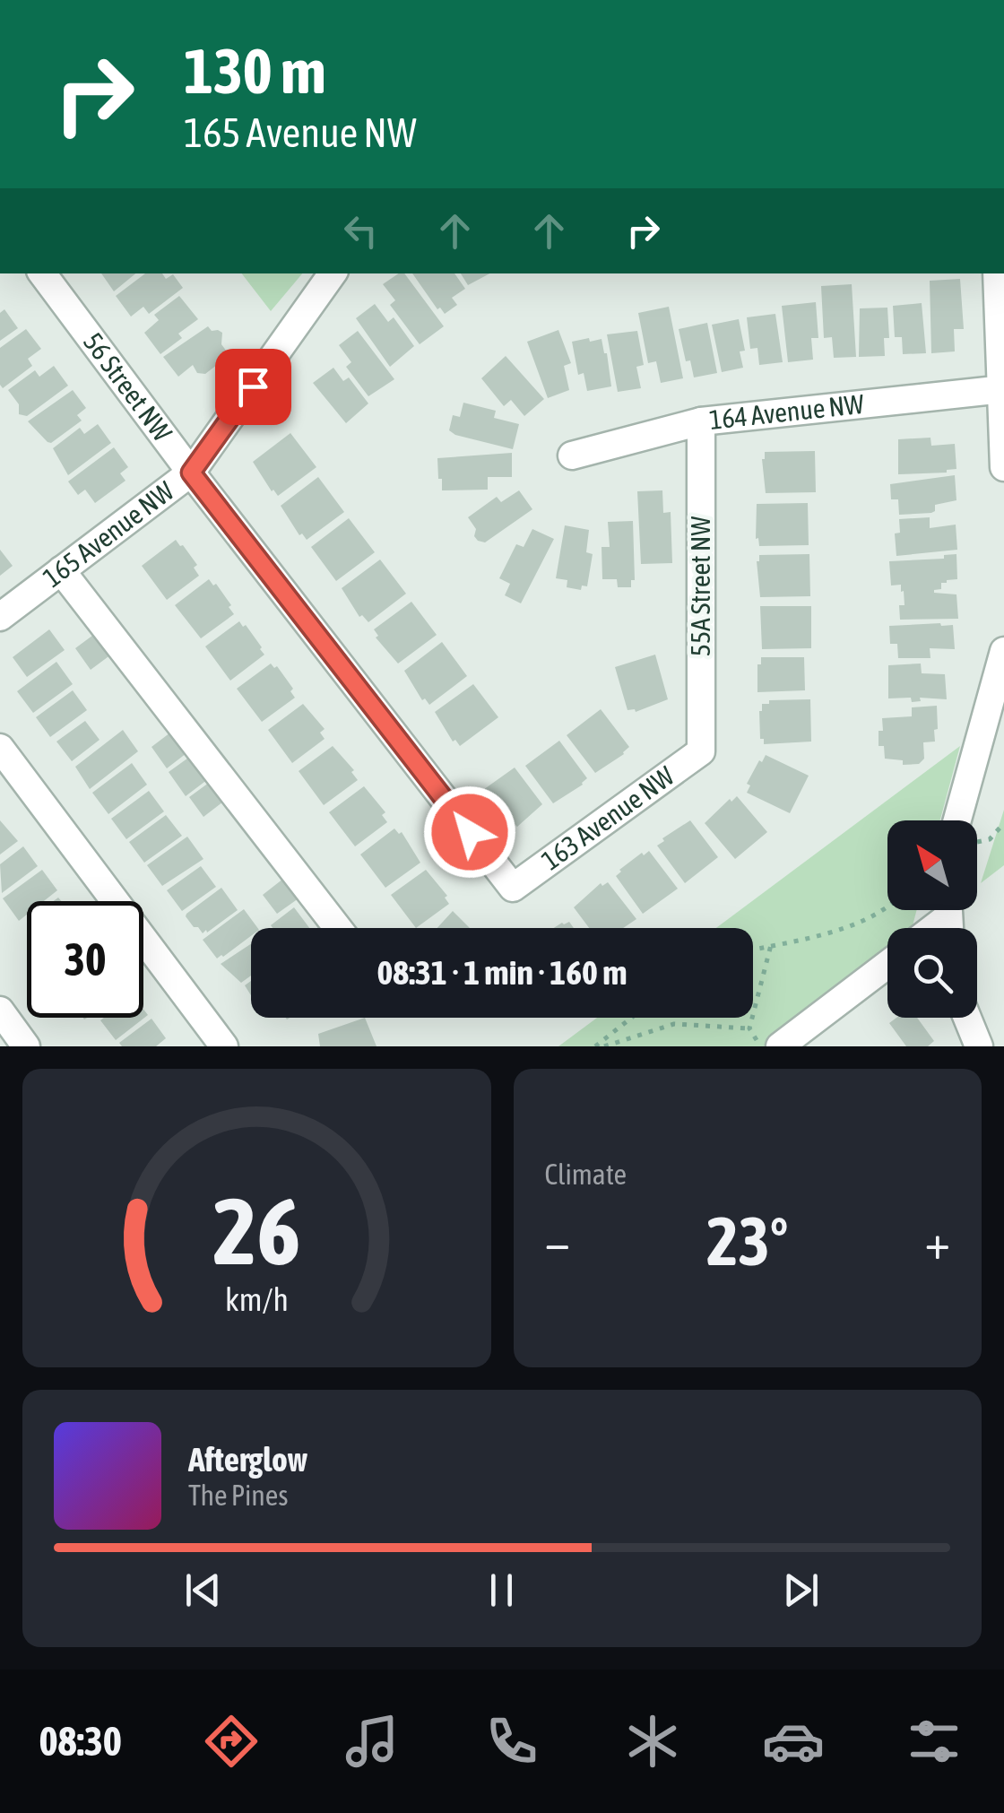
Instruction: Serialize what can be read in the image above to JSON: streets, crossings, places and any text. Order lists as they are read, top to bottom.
{
  "streets": {
    "street": [
      "56 Street NW",
      "164 Avenue NW",
      "165 Avenue NW",
      "55A Street NW",
      "163 Avenue NW"
    ]
  },
  "crossings": [
    ["56 Street NW", "165 Avenue NW"],
    ["56 Street NW", "163 Avenue NW"],
    ["164 Avenue NW", "55A Street NW"],
    ["55A Street NW", "163 Avenue NW"]
  ],
  "north": "top left",
  "page": {
    "turn": ["130 m", "165 Avenue NW"],
    "limit": "30",
    "trip": "08:31 · 1 min · 160 m",
    "tile": "Climate",
    "heat": ["−", "23°", "+"],
    "song": ["Afterglow", "The Pines"],
    "tabs": "08:30",
    "gauge": ["26", "km/h"]
  }
}
